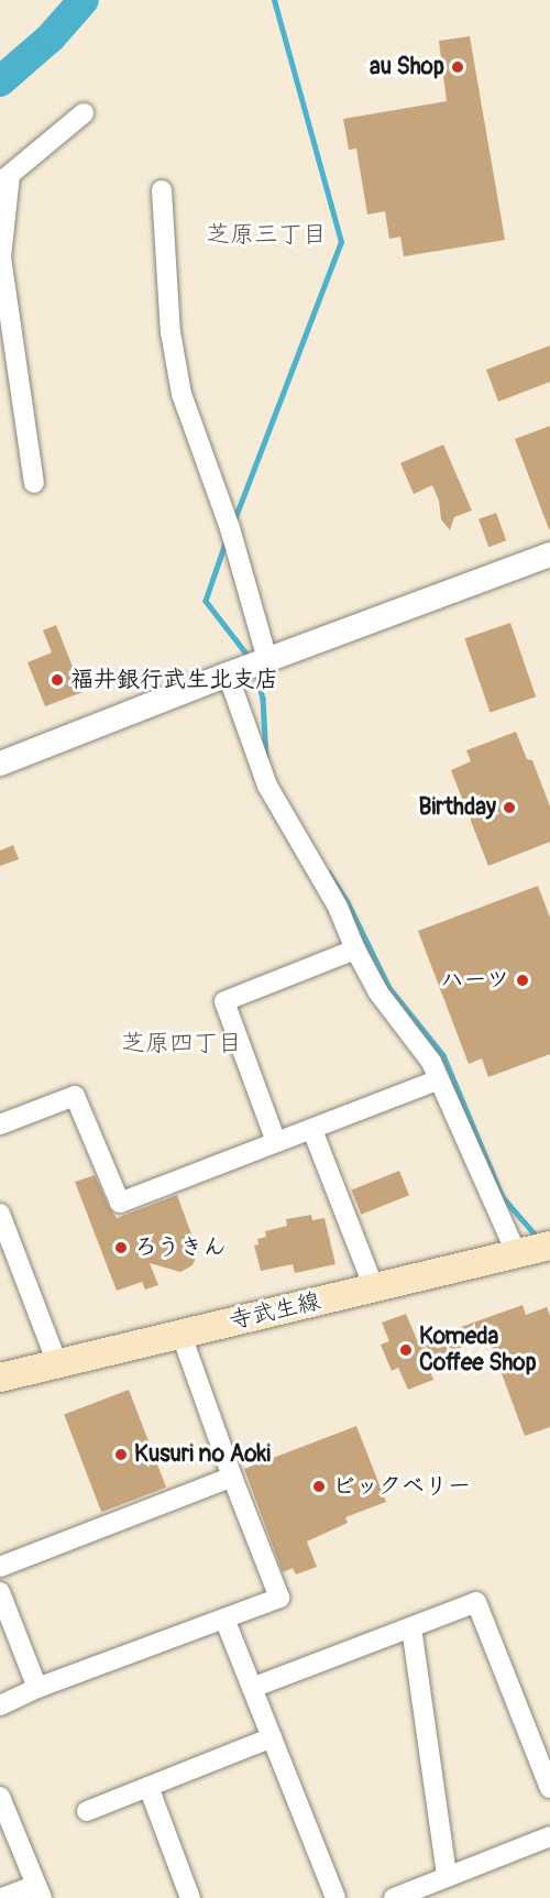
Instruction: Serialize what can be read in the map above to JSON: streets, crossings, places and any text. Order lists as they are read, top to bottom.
{
  "streets": {
    "main road": ["寺武生線"]
  },
  "districts": ["芝原三丁目", "芝原四丁目"],
  "places": [
    "au Shop",
    "福井銀行武生北支店",
    "Birthday",
    "ハーツ",
    "ろうきん",
    "Komeda Coffee Shop",
    "Kusuri no Aoki",
    "ビックベリー"
  ]
}
